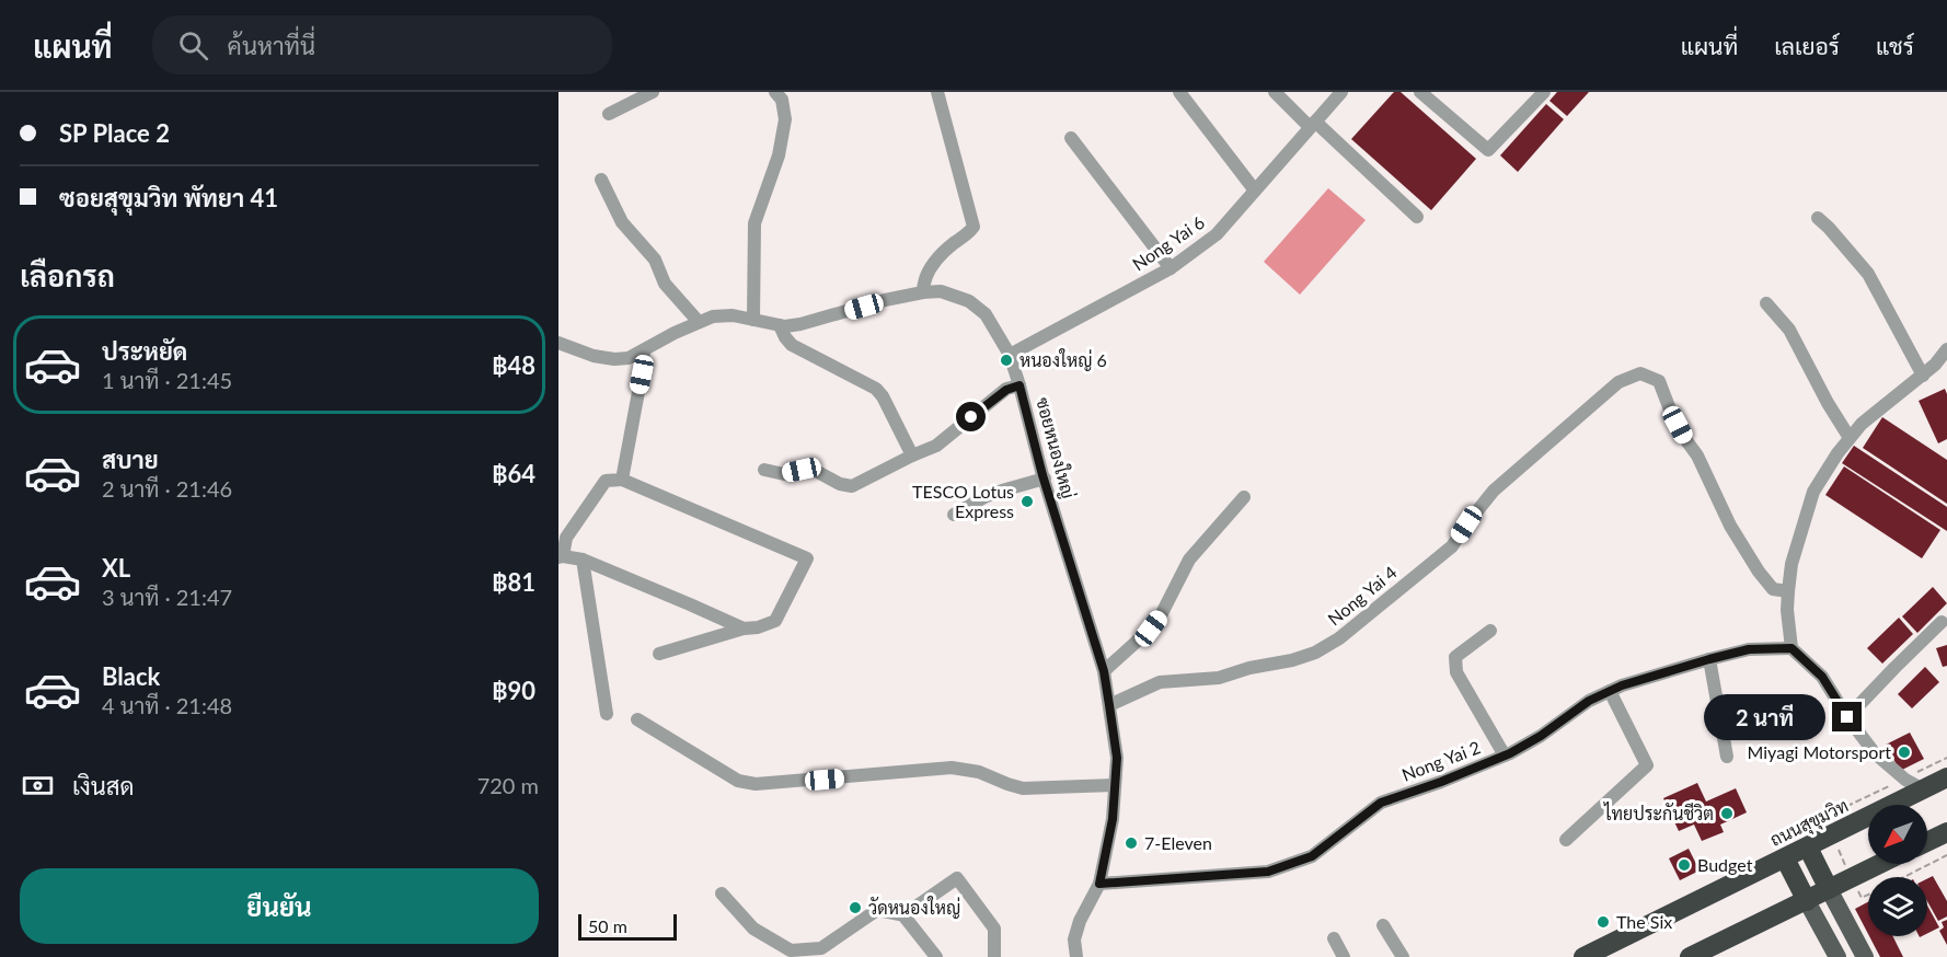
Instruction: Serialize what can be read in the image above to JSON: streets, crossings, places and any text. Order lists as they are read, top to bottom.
{
  "streets": {
    "highway": ["ถนนสุขุมวิท"],
    "street": [
      "Nong Yai 6",
      "ซอยหนองใหญ่",
      "Nong Yai 4",
      "Nong Yai 2"
    ]
  },
  "crossings": [
    ["Nong Yai 6", "ซอยหนองใหญ่"],
    ["ซอยหนองใหญ่", "Nong Yai 4"],
    ["ซอยหนองใหญ่", "Nong Yai 2"]
  ],
  "places": [
    "หนองใหญ่ 6",
    "TESCO Lotus Express",
    "Miyagi Motorsport",
    "ไทยประกันชีวิต",
    "7-Eleven",
    "Budget",
    "วัดหนองใหญ่",
    "The Six"
  ],
  "scale_bar": "50 m",
  "north": "bottom left",
  "page": {
    "header": "แผนที่",
    "search": "ค้นหาที่นี่",
    "nav": ["แผนที่", "เลเยอร์", "แชร์"],
    "banner": ["SP Place 2", "ซอยสุขุมวิท พัทยา 41"],
    "heading": "เลือกรถ",
    "list": [
      {
        "name": "ประหยัด",
        "note": "1 นาที · 21:45",
        "value": "฿48"
      },
      {
        "name": "สบาย",
        "note": "2 นาที · 21:46",
        "value": "฿64"
      },
      {
        "name": "XL",
        "note": "3 นาที · 21:47",
        "value": "฿81"
      },
      {
        "name": "Black",
        "note": "4 นาที · 21:48",
        "value": "฿90"
      }
    ],
    "bubble": "2 นาที",
    "pay": ["เงินสด", "720 m"],
    "buttons": "ยืนยัน",
    "scale": "50 m"
  }
}
